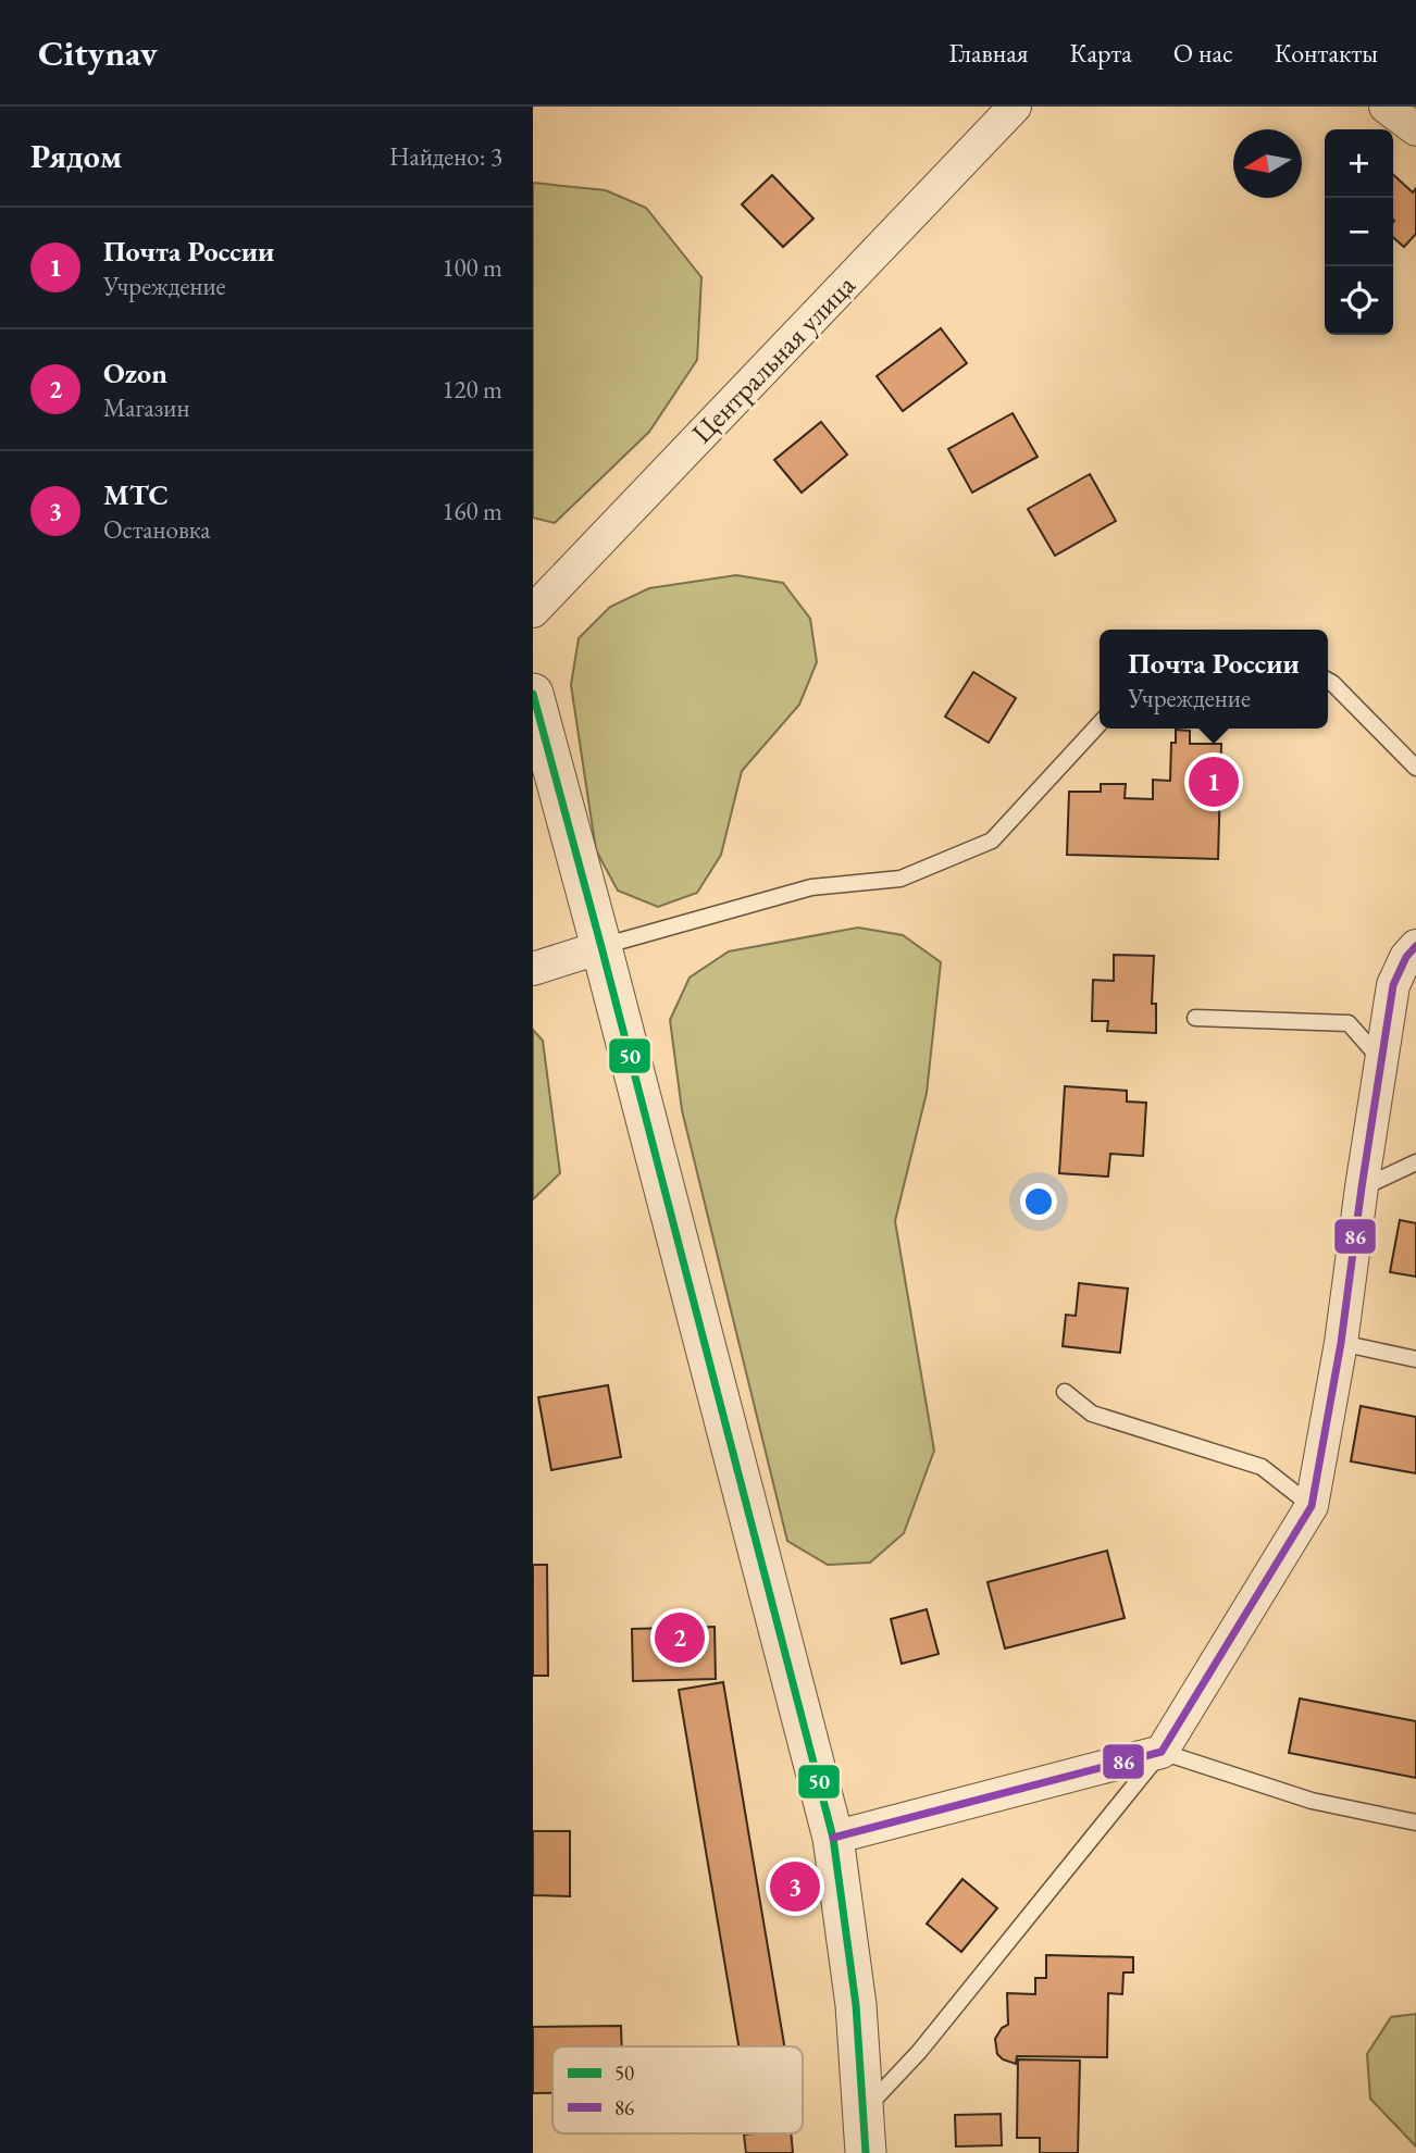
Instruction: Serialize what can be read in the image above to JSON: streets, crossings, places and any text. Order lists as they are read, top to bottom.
{
  "streets": {
    "street": ["Центральная улица"]
  },
  "lines": ["transit line 50", "transit line 86"],
  "legend": ["50", "86"],
  "north": "left",
  "page": {
    "header": "Citynav",
    "nav": [
      "Главная",
      "Карта",
      "О нас",
      "Контакты"
    ],
    "heading": ["Рядом", "Найдено: 3"],
    "map_buttons": ["+", "−"],
    "list": [
      {
        "mark": "1",
        "name": "Почта России",
        "note": "Учреждение",
        "value": "100 m"
      },
      {
        "mark": "2",
        "name": "Ozon",
        "note": "Магазин",
        "value": "120 m"
      },
      {
        "mark": "3",
        "name": "МТС",
        "note": "Остановка",
        "value": "160 m"
      }
    ],
    "popup": ["Почта России", "Учреждение"],
    "pins": ["1", "2", "3"]
  }
}
